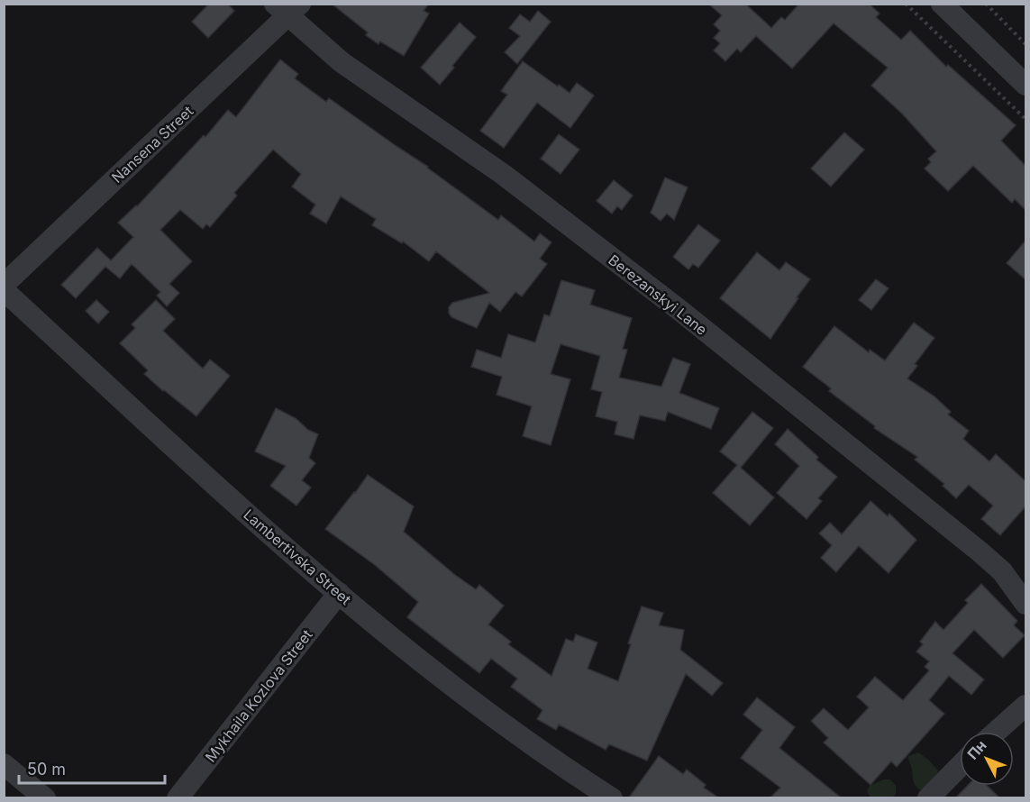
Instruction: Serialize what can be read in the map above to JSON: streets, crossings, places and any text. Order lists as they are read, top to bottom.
{
  "streets": {
    "street": [
      "Nansena Street",
      "Berezanskyi Lane",
      "Lambertivska Street",
      "Mykhaila Kozlova Street"
    ]
  },
  "crossings": [
    ["Nansena Street", "Berezanskyi Lane"],
    ["Lambertivska Street", "Mykhaila Kozlova Street"]
  ],
  "scale_bar": "50 m",
  "north": "top left"
}
